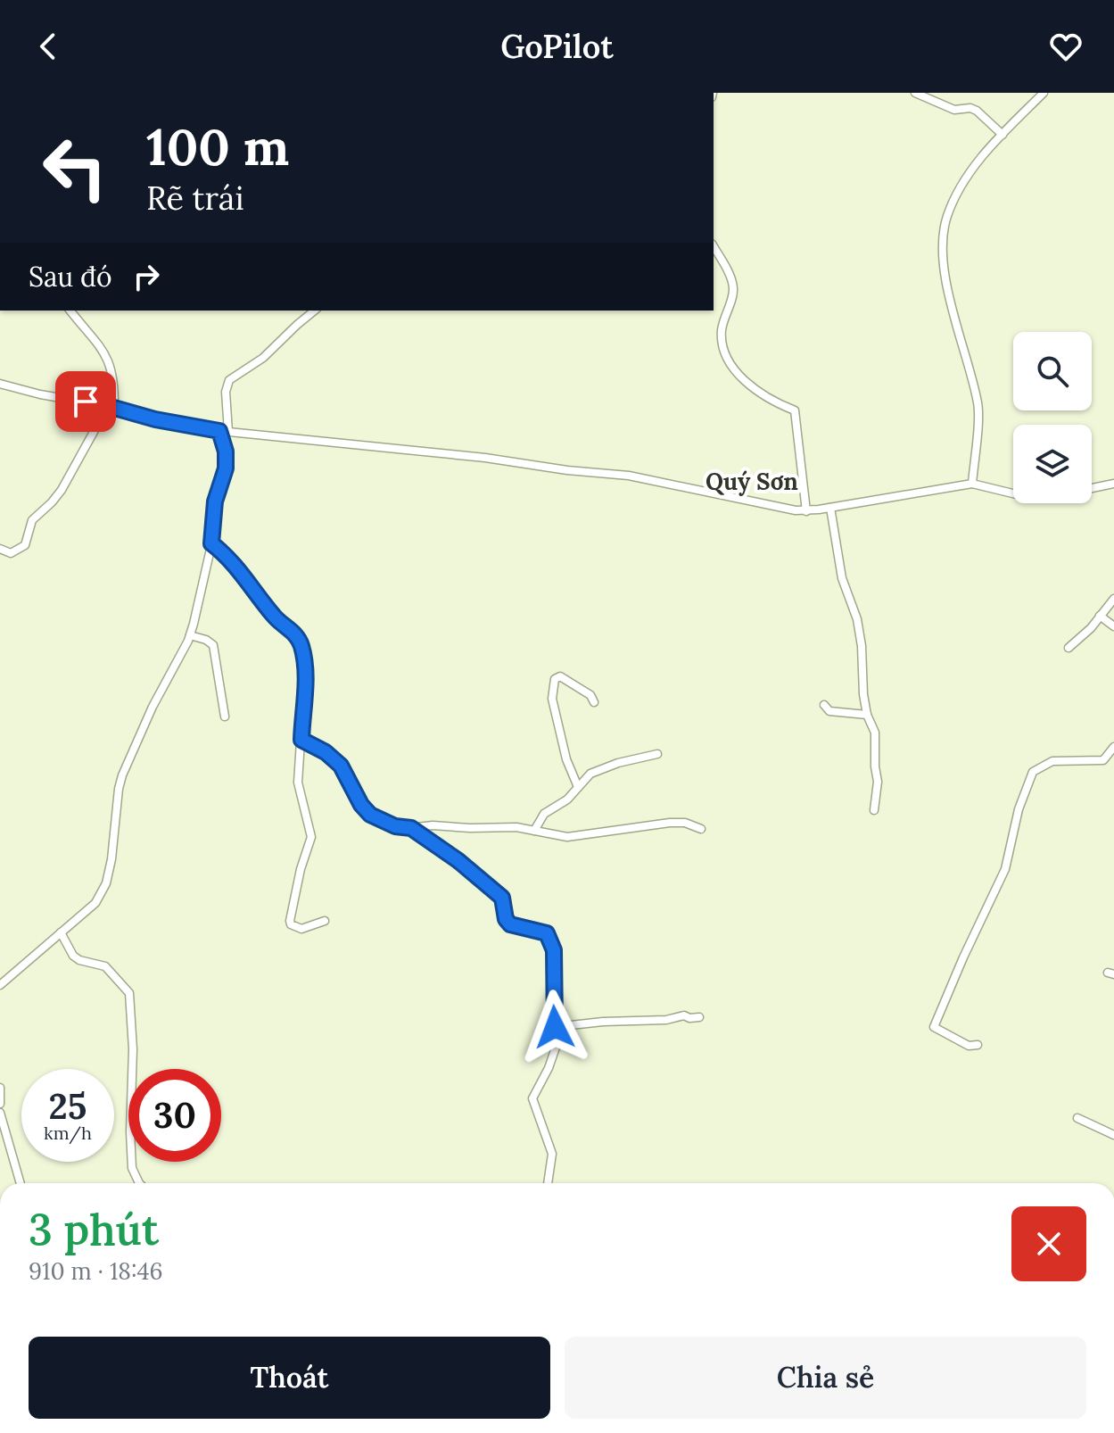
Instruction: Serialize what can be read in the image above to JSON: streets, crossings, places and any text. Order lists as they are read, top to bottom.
{
  "districts": ["Quý Sơn"],
  "page": {
    "header": "GoPilot",
    "turn": ["100 m", "Rẽ trái"],
    "then": "Sau đó",
    "speed": "25 km/h",
    "limit": "30",
    "heading": ["3 phút", "910 m · 18:46"],
    "buttons": ["Thoát", "Chia sẻ"]
  }
}
